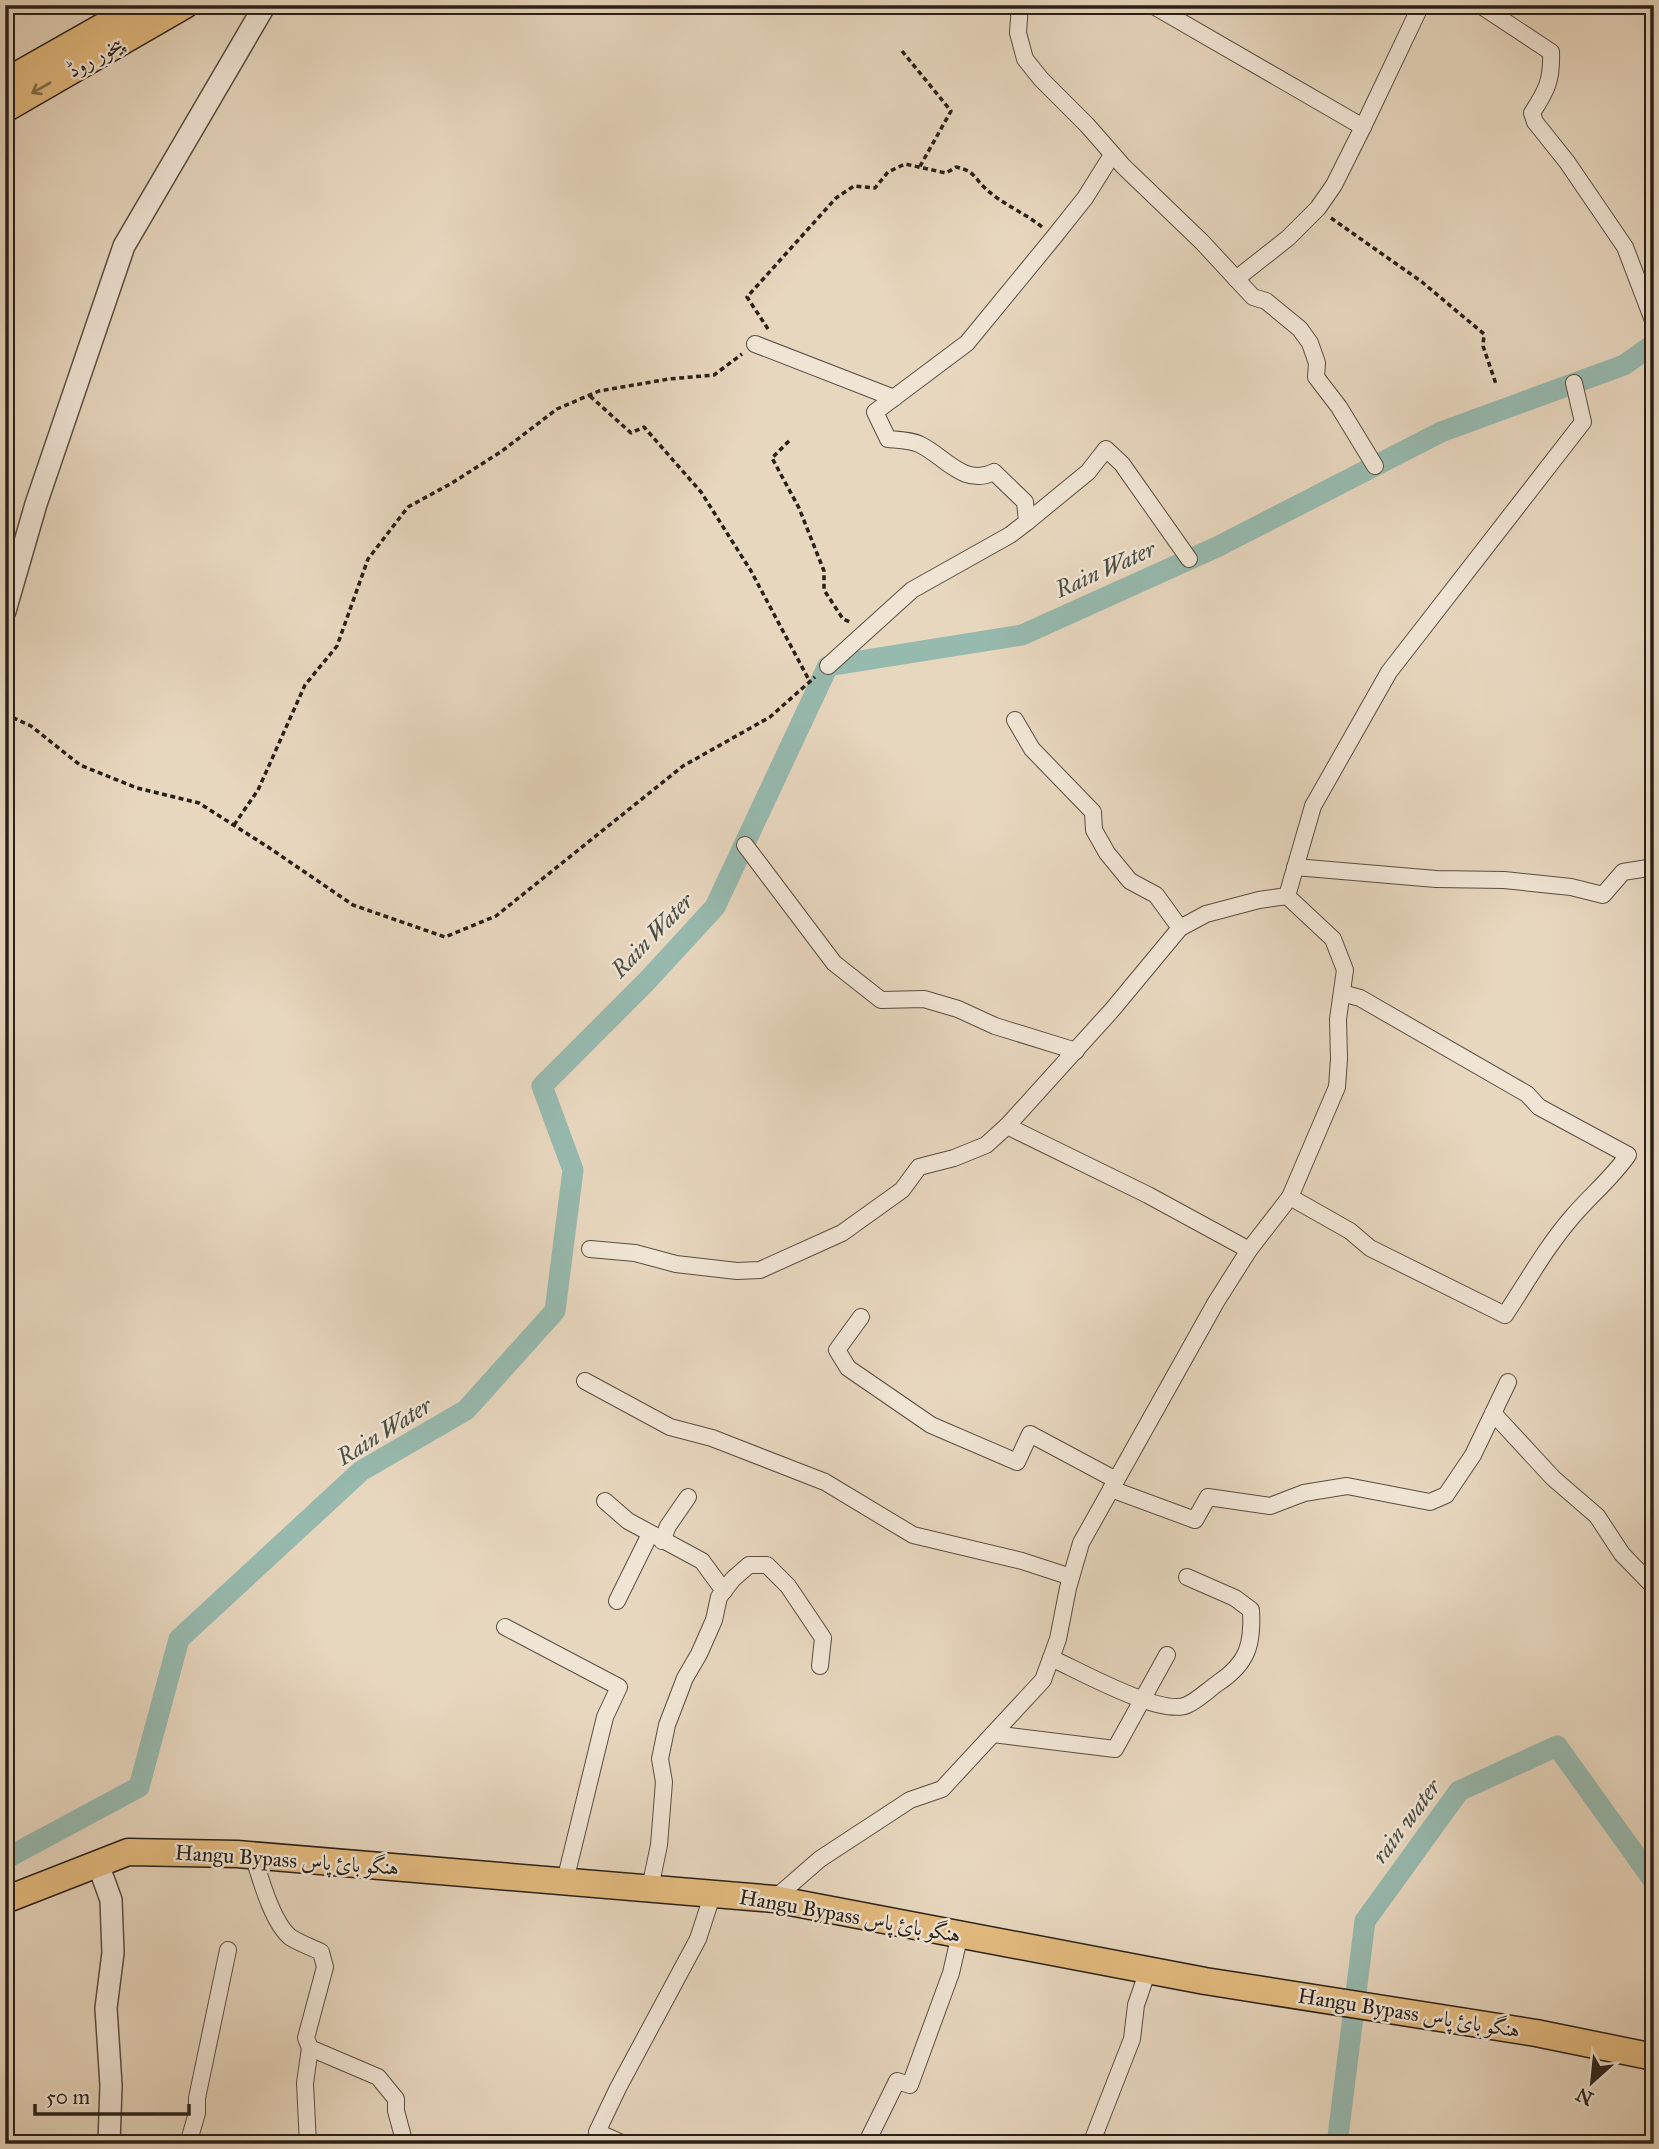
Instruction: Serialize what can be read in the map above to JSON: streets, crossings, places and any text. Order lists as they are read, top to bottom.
{
  "streets": {
    "main road": ["پیخور روڈ", "Hangu Bypass ہنگو بائ پاس"]
  },
  "water": ["Rain Water", "rain water"],
  "scale_bar": "50 m",
  "north": "bottom left"
}
